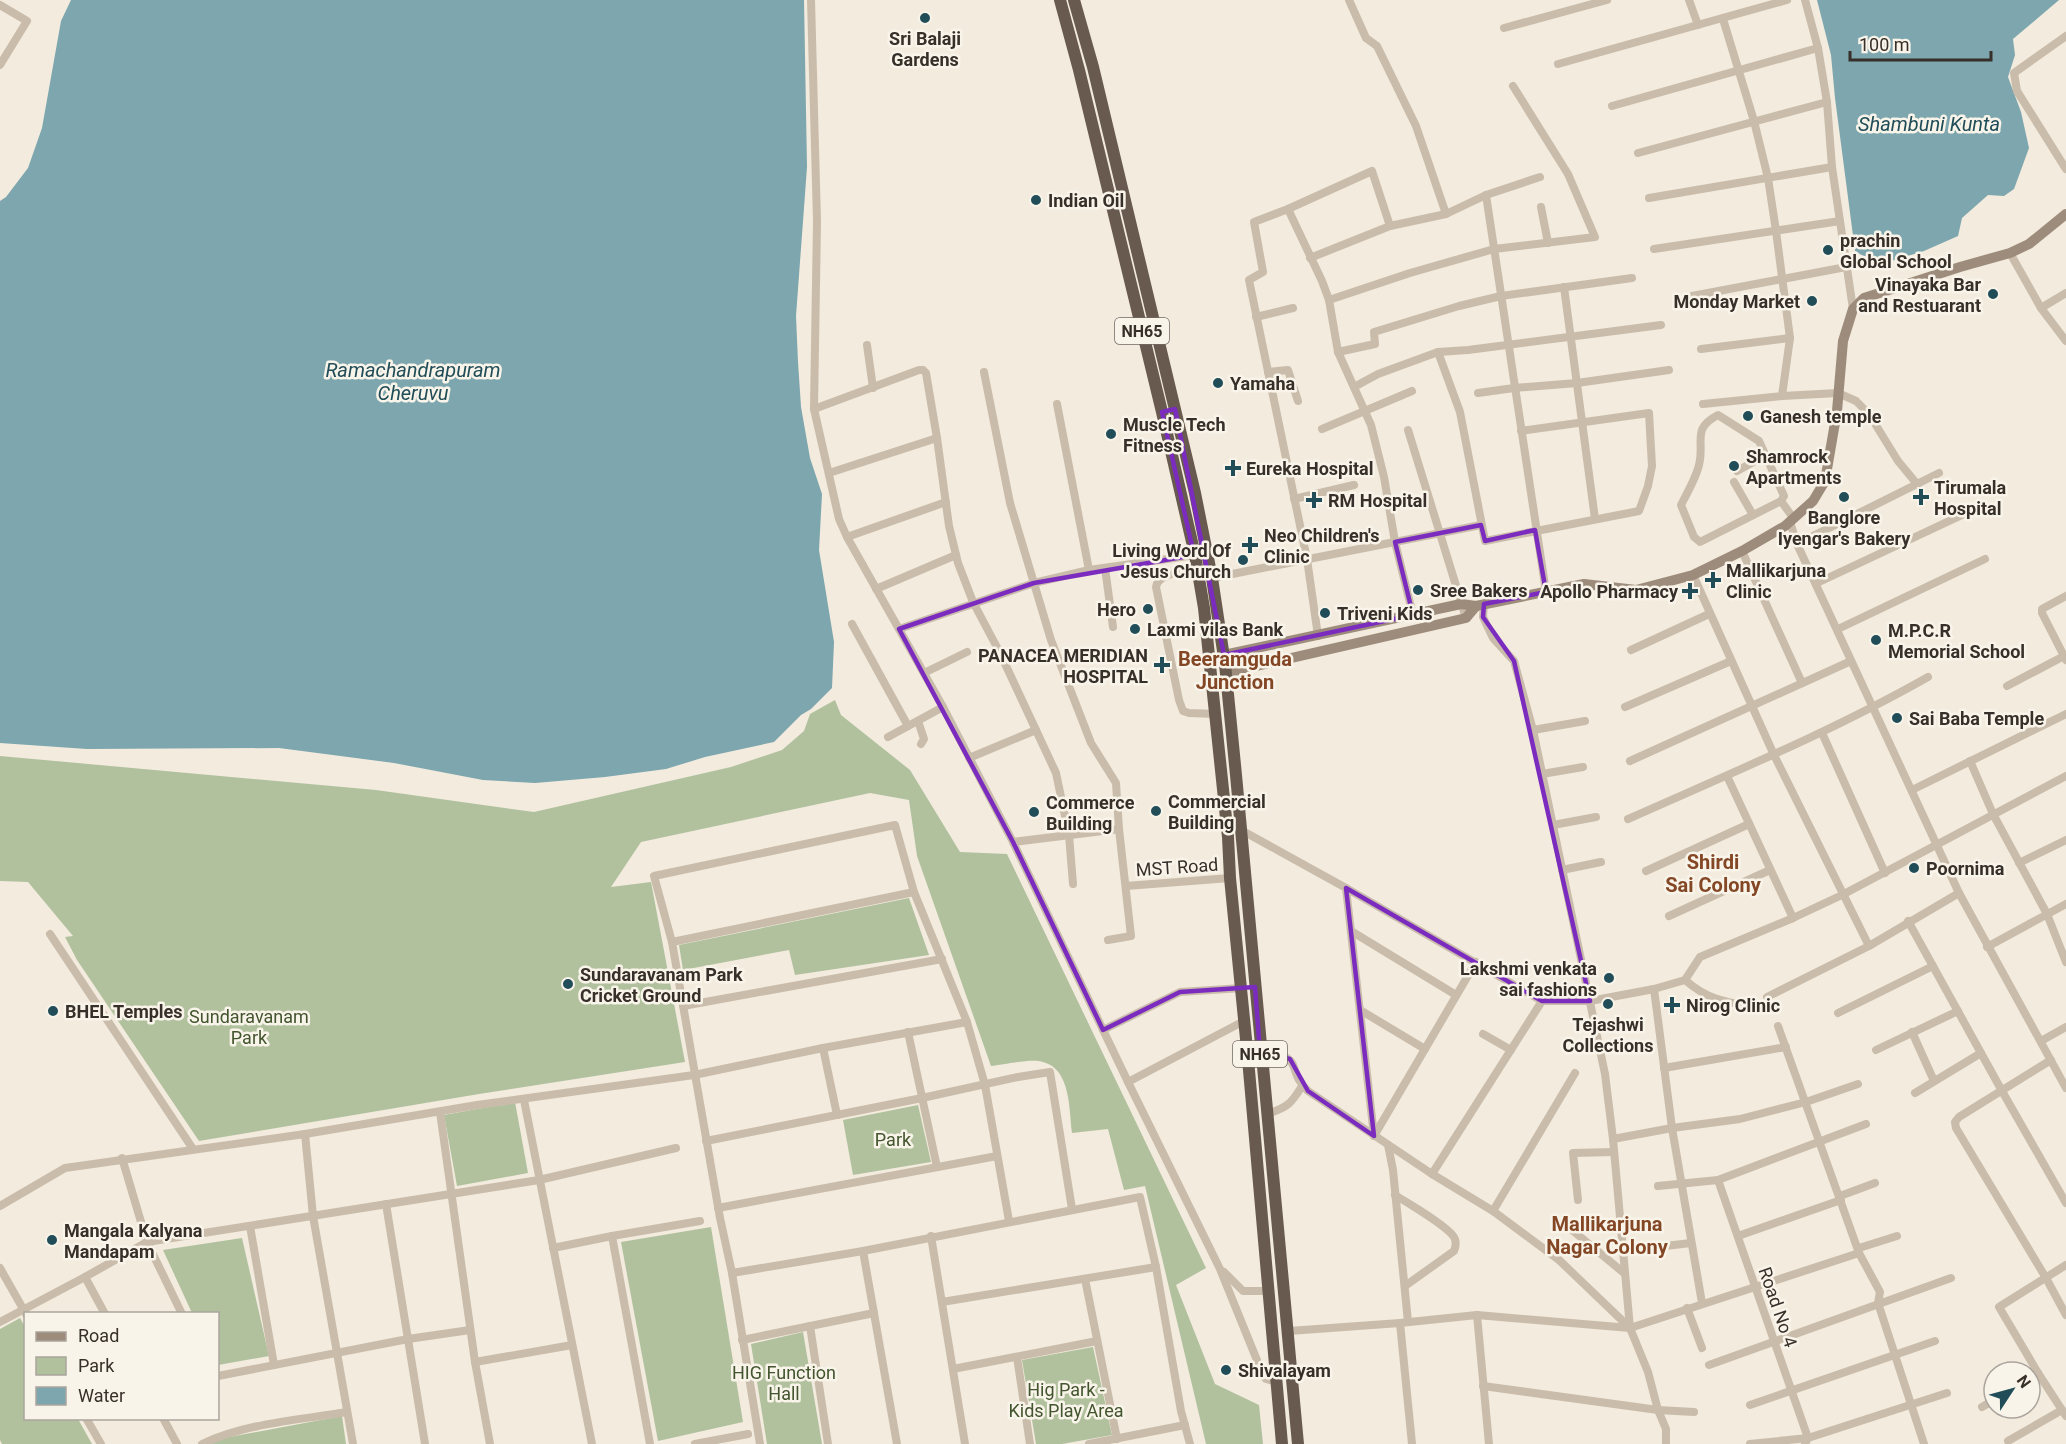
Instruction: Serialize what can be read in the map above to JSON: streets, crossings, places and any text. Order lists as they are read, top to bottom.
{
  "streets": {
    "highway": ["NH65"],
    "street": ["MST Road", "Road No 4"]
  },
  "crossings": [
    ["NH65", "MST Road"]
  ],
  "districts": ["Beeramguda Junction", "Shirdi Sai Colony", "Mallikarjuna Nagar Colony"],
  "water": ["Shambuni Kunta", "Ramachandrapuram Cheruvu"],
  "parks": [
    "Sundaravanam Park",
    "Park",
    "HIG Function Hall",
    "Hig Park - Kids Play Area"
  ],
  "places": {
    "other": [
      "Sri Balaji Gardens",
      "Indian Oil",
      "prachin Global School",
      "Vinayaka Bar and Restuarant",
      "Monday Market",
      "Yamaha",
      "Ganesh temple",
      "Muscle Tech Fitness",
      "Shamrock Apartments",
      "Banglore Iyengar's Bakery",
      "Living Word Of Jesus Church",
      "Sree Bakers",
      "Hero",
      "Triveni Kids",
      "Laxmi vilas Bank",
      "M.P.C.R Memorial School",
      "Sai Baba Temple",
      "Commercial Building",
      "Commerce Building",
      "Poornima",
      "Lakshmi venkata sai fashions",
      "Sundaravanam Park Cricket Ground",
      "Tejashwi Collections",
      "BHEL Temples",
      "Mangala Kalyana Mandapam",
      "Shivalayam"
    ],
    "health": [
      "Eureka Hospital",
      "Tirumala Hospital",
      "RM Hospital",
      "Neo Children's Clinic",
      "Mallikarjuna Clinic",
      "Apollo Pharmacy",
      "PANACEA MERIDIAN HOSPITAL",
      "Nirog Clinic"
    ]
  },
  "legend": ["Road", "Park", "Water"],
  "scale_bar": "100 m",
  "north": "top right"
}
